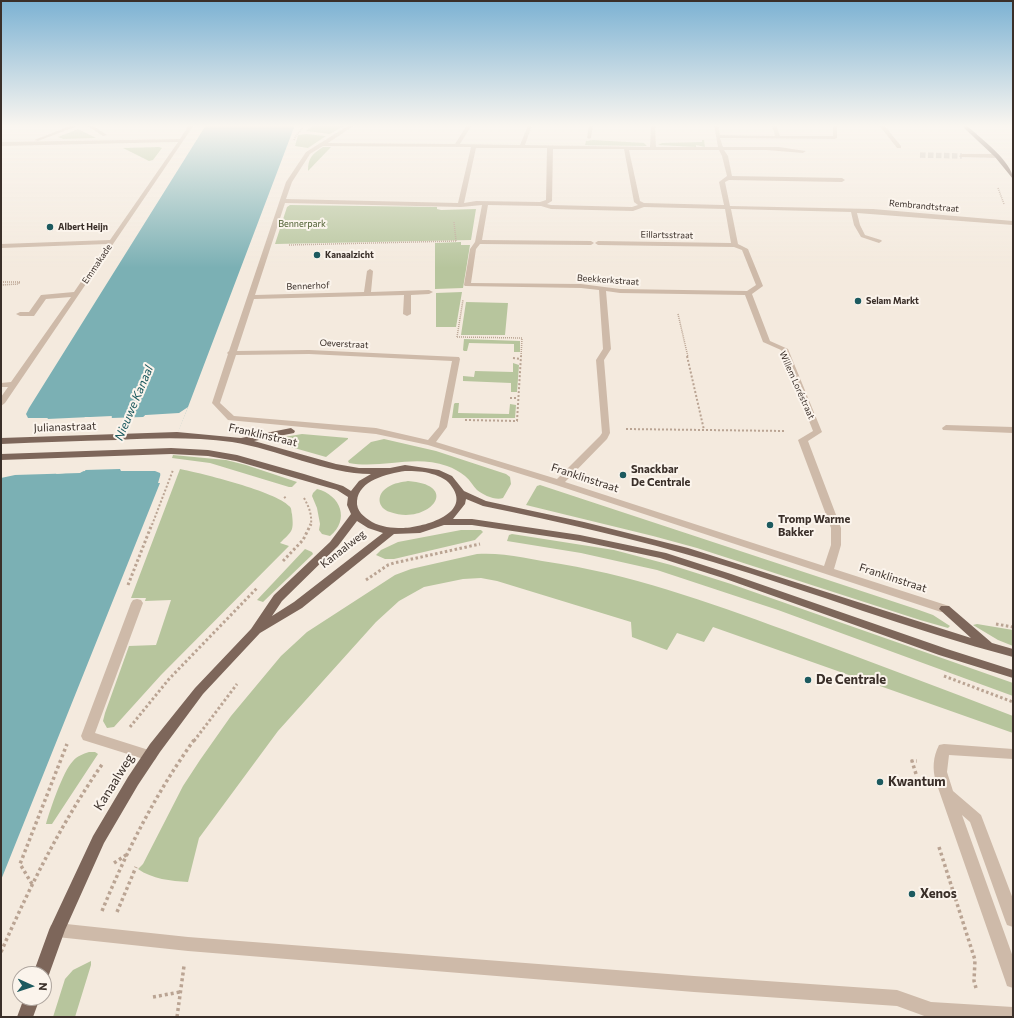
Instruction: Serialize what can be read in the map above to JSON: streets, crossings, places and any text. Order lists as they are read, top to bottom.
{
  "streets": {
    "main road": ["Julianastraat", "Franklinstraat", "Kanaalweg"],
    "street": [
      "Rembrandtstraat",
      "Eillartsstraat",
      "Emmakade",
      "Beekkerkstraat",
      "Bennerhof",
      "Oeverstraat",
      "Willem Loréstraat"
    ]
  },
  "crossings": [
    ["Beekkerkstraat", "Willem Loréstraat"],
    ["Oeverstraat", "Franklinstraat"],
    ["Willem Loréstraat", "Franklinstraat"],
    ["Julianastraat", "Franklinstraat"],
    ["Franklinstraat", "Kanaalweg"]
  ],
  "water": ["Nieuwe Kanaal"],
  "parks": ["Bennerpark"],
  "places": [
    "Albert Heijn",
    "Kanaalzicht",
    "Selam Markt",
    "Snackbar De Centrale",
    "Tromp Warme Bakker",
    "De Centrale",
    "Kwantum",
    "Xenos"
  ],
  "north": "right"
}
